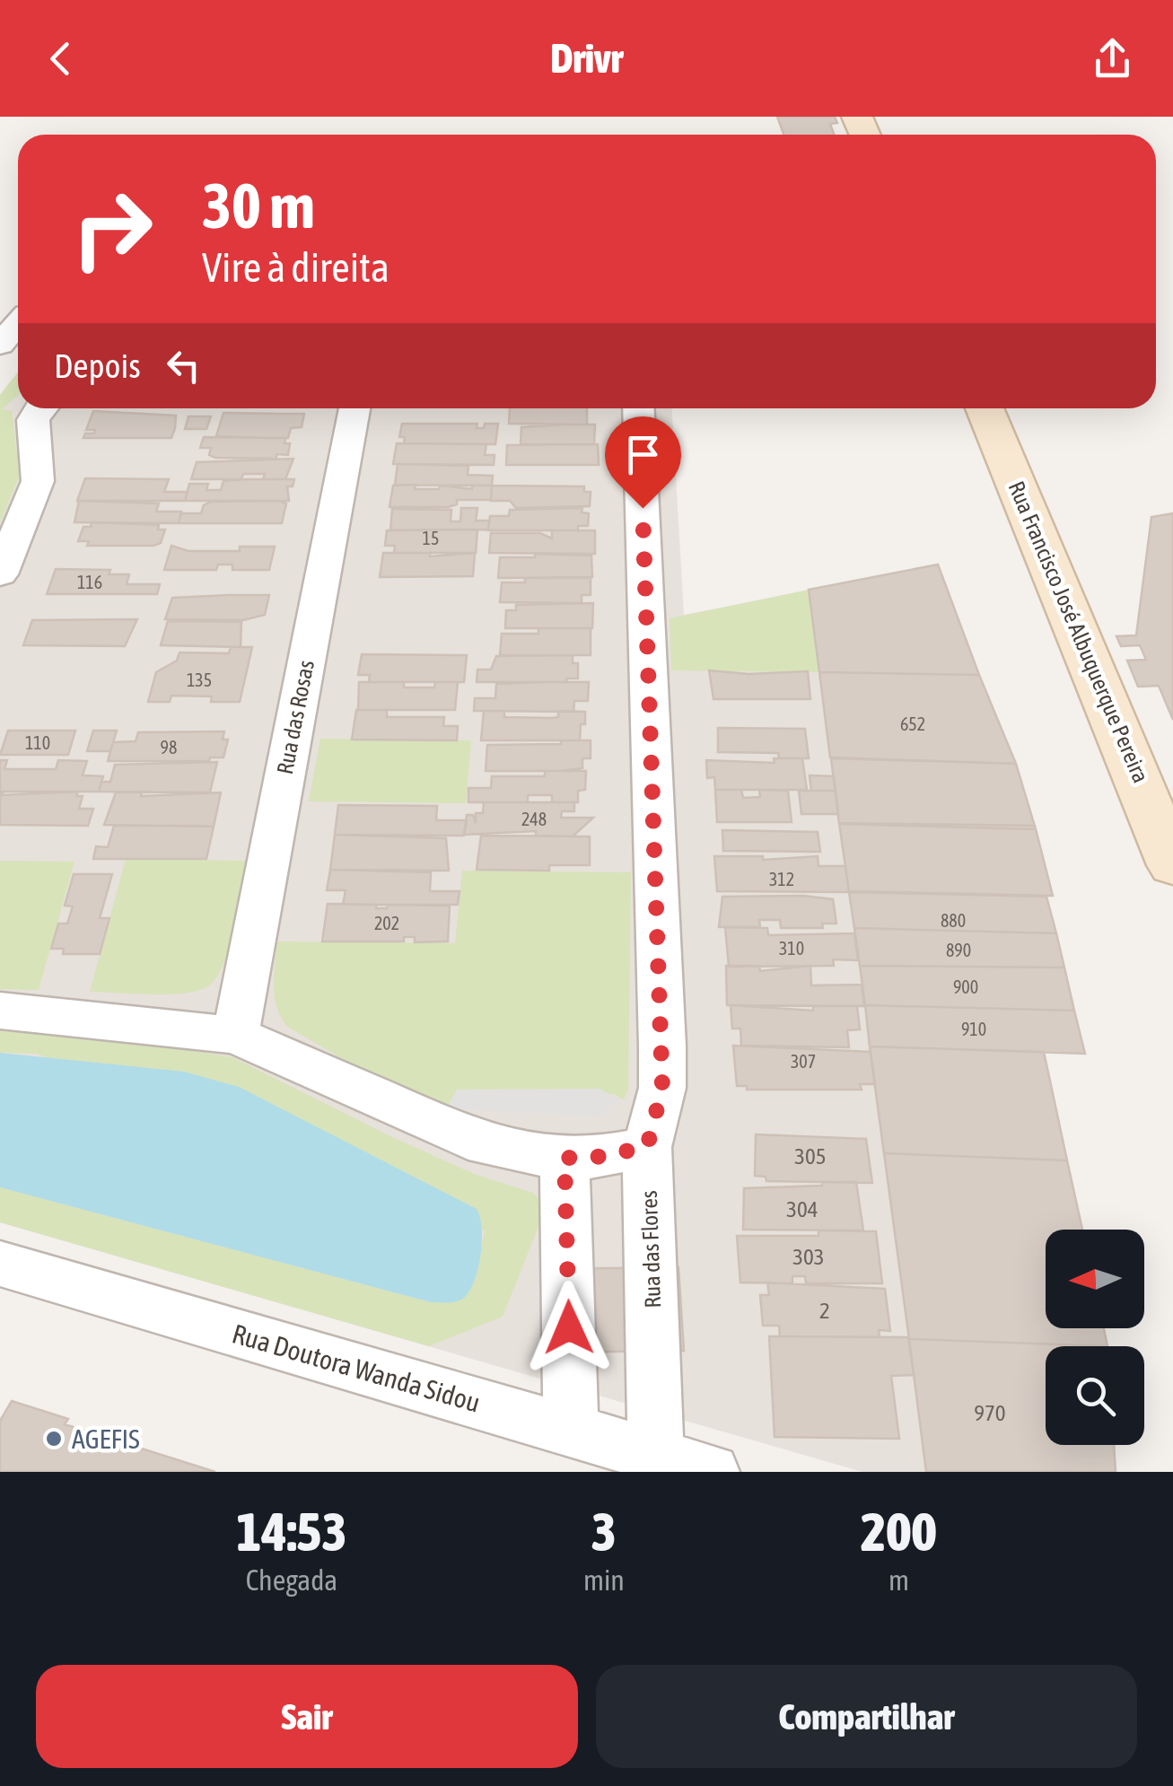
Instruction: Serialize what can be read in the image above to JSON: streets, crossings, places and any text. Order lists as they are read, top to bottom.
{
  "streets": {
    "main road": ["Rua Francisco José Albuquerque Pereira"],
    "street": ["Rua das Rosas", "Rua das Flores", "Rua Doutora Wanda Sidou"]
  },
  "crossings": [
    ["Rua das Flores", "Rua Doutora Wanda Sidou"]
  ],
  "places": ["AGEFIS"],
  "house_numbers": [
    "15",
    "116",
    "135",
    "652",
    "110",
    "98",
    "248",
    "312",
    "880",
    "202",
    "310",
    "890",
    "900",
    "910",
    "307",
    "305",
    "304",
    "303",
    "2",
    "970"
  ],
  "north": "left",
  "page": {
    "header": "Drivr",
    "turn": ["30 m", "Vire à direita"],
    "then": "Depois",
    "eta": [
      "14:53",
      "Chegada",
      "3",
      "min",
      "200",
      "m"
    ],
    "buttons": ["Sair", "Compartilhar"]
  }
}
